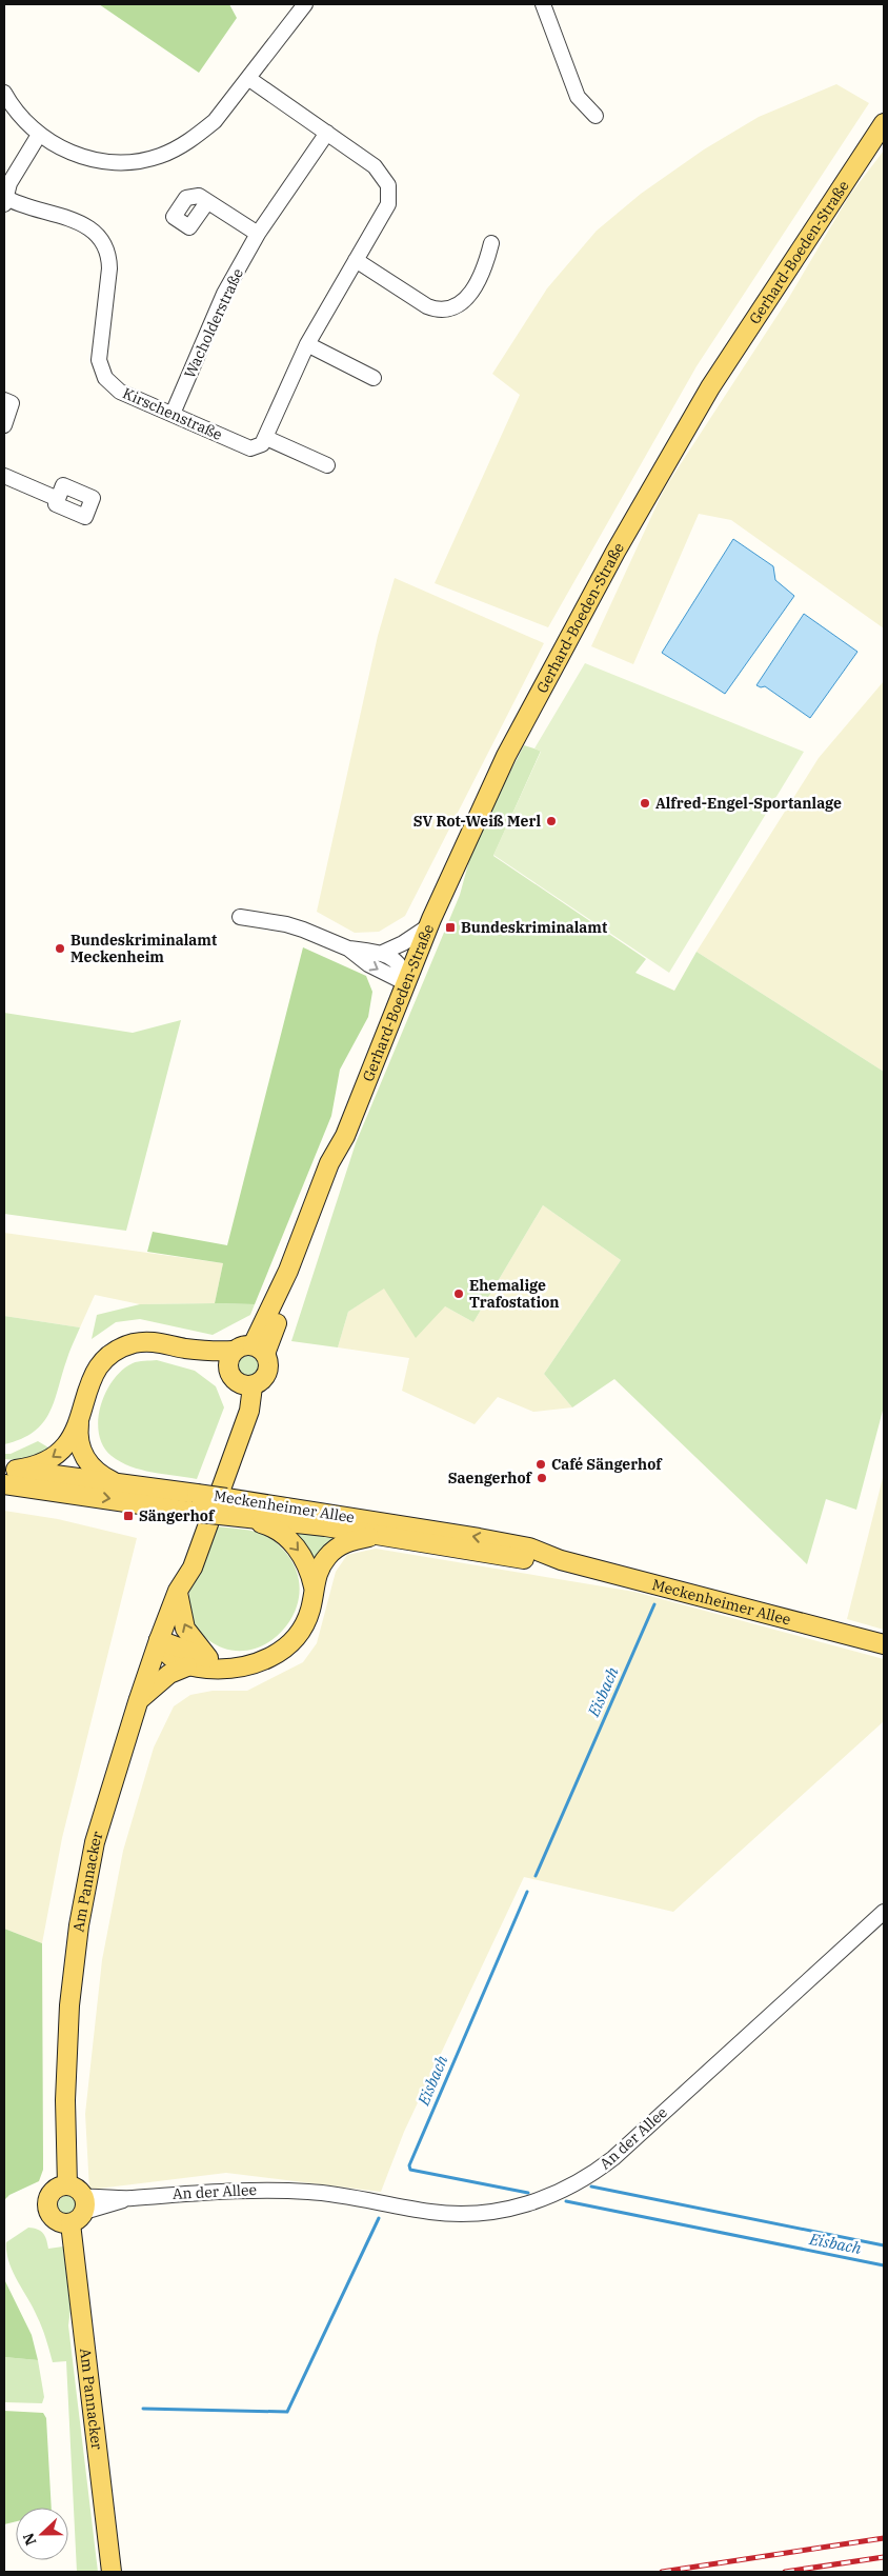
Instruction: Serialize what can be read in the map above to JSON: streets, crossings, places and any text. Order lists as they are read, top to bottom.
{
  "streets": {
    "main road": ["Gerhard-Boeden-Straße", "Meckenheimer Allee", "Am Pannacker"],
    "street": ["Wacholderstraße", "Kirschenstraße", "An der Allee"]
  },
  "crossings": [
    ["Gerhard-Boeden-Straße", "Am Pannacker"],
    ["Wacholderstraße", "Kirschenstraße"],
    ["Am Pannacker", "An der Allee"]
  ],
  "water": ["Eisbach"],
  "places": {
    "other": [
      "Alfred-Engel-Sportanlage",
      "SV Rot-Weiß Merl",
      "Bundeskriminalamt Meckenheim",
      "Ehemalige Trafostation",
      "Café Sängerhof",
      "Saengerhof"
    ],
    "transit": ["Bundeskriminalamt", "Sängerhof"]
  },
  "north": "left"
}
